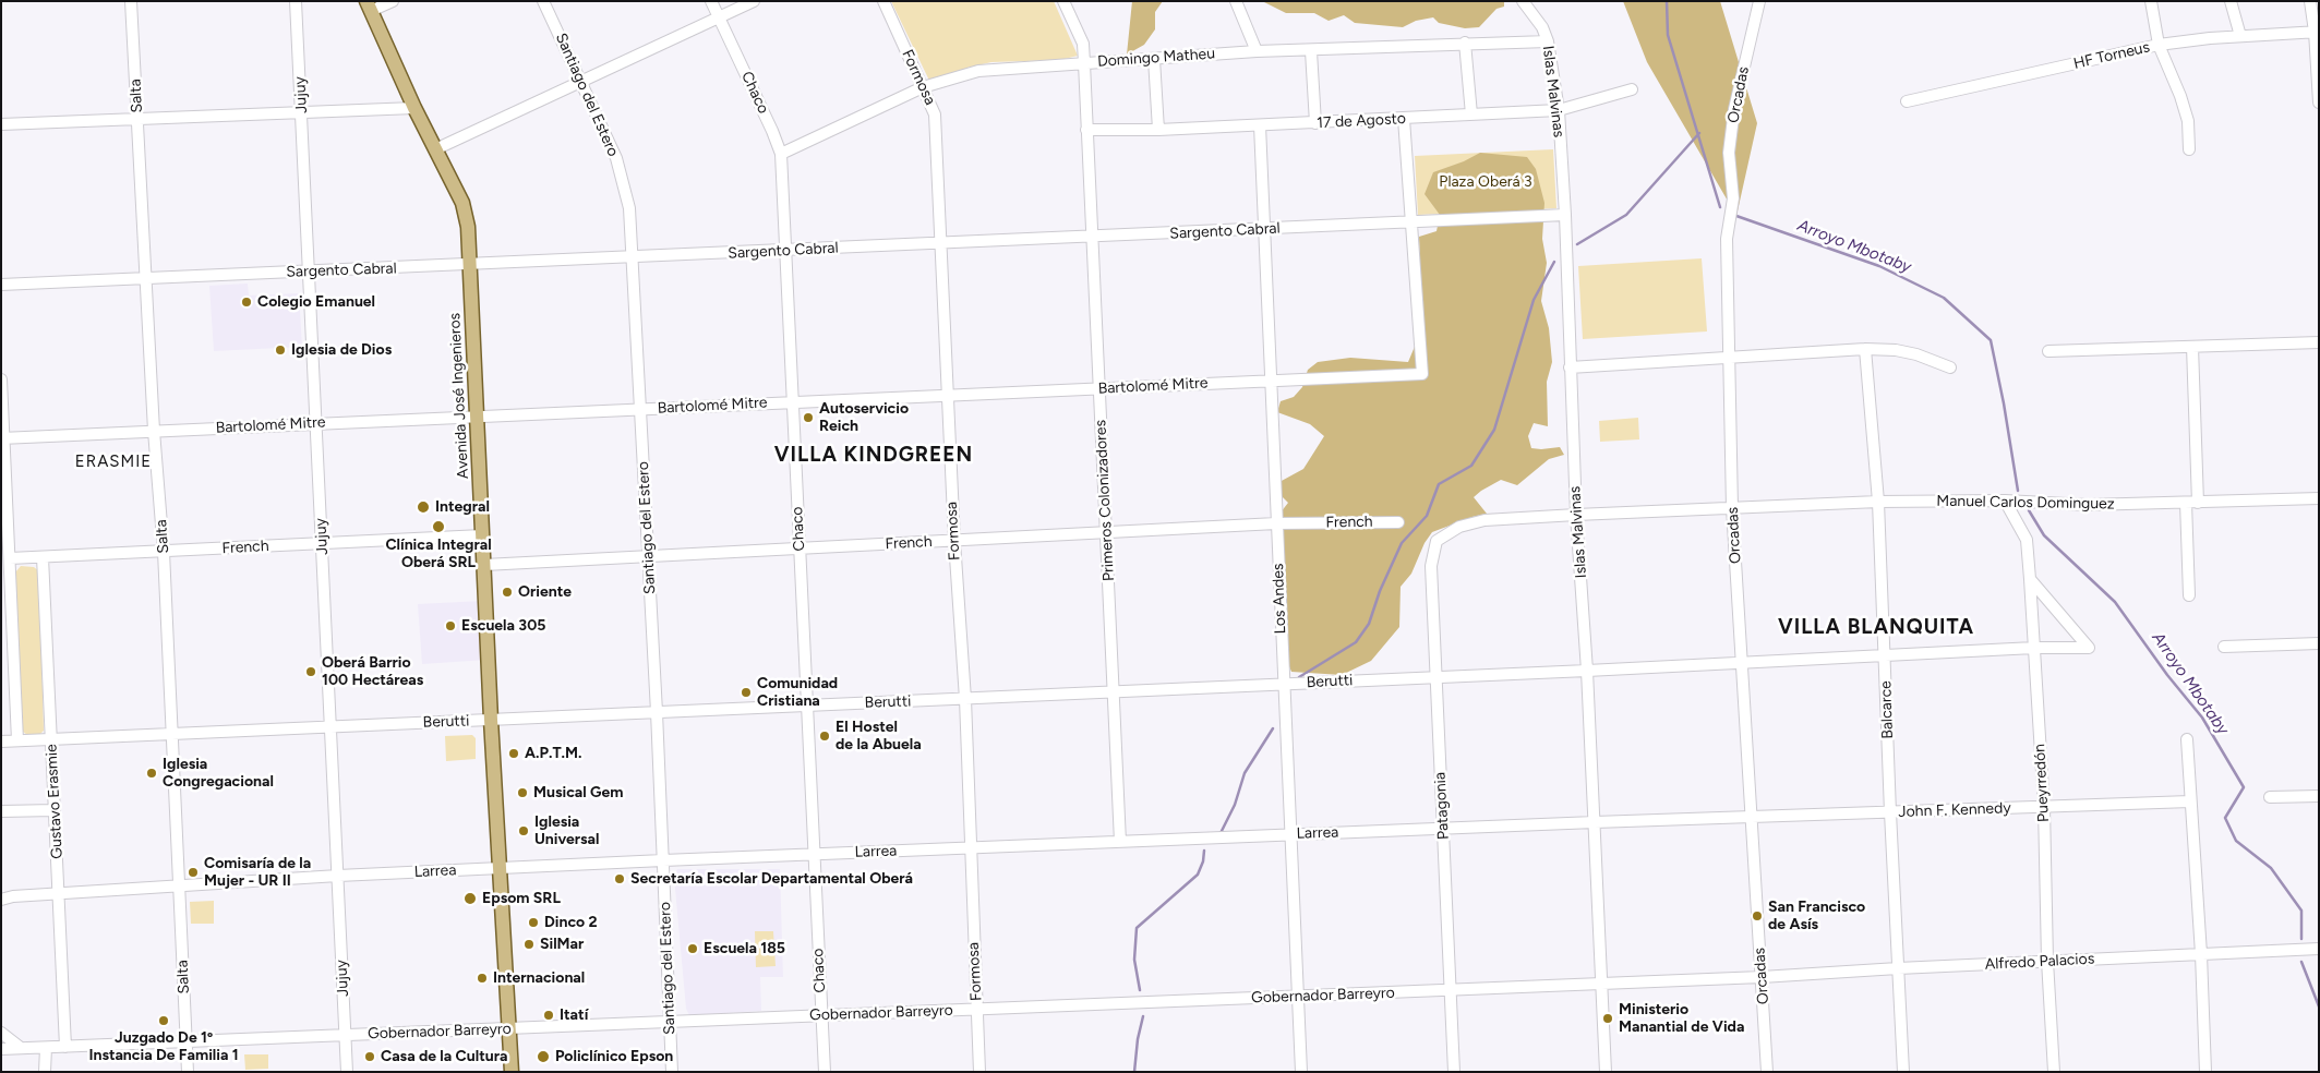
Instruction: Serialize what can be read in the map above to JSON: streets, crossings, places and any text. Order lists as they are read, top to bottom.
{
  "streets": {
    "main road": ["Avenida José Ingenieros"],
    "street": [
      "HF Torneus",
      "Domingo Matheu",
      "Formosa",
      "Islas Malvinas",
      "Chaco",
      "Jujuy",
      "Santiago del Estero",
      "Orcadas",
      "Salta",
      "17 de Agosto",
      "Sargento Cabral",
      "Bartolomé Mitre",
      "Primeros Colonizadores",
      "Manuel Carlos Dominguez",
      "French",
      "Los Andes",
      "Berutti",
      "Balcarce",
      "Pueyrredón",
      "Gustavo Erasmie",
      "Patagonia",
      "John F. Kennedy",
      "Larrea",
      "Alfredo Palacios",
      "Gobernador Barreyro"
    ]
  },
  "crossings": [
    ["Domingo Matheu", "Formosa"],
    ["Domingo Matheu", "Islas Malvinas"],
    ["Domingo Matheu", "Chaco"],
    ["Domingo Matheu", "Primeros Colonizadores"],
    ["Formosa", "Sargento Cabral"],
    ["Formosa", "Bartolomé Mitre"],
    ["Formosa", "French"],
    ["Formosa", "Berutti"],
    ["Formosa", "Larrea"],
    ["Formosa", "Gobernador Barreyro"],
    ["Islas Malvinas", "17 de Agosto"],
    ["Islas Malvinas", "Sargento Cabral"],
    ["Islas Malvinas", "Berutti"],
    ["Islas Malvinas", "Patagonia"],
    ["Islas Malvinas", "Larrea"],
    ["Islas Malvinas", "Gobernador Barreyro"],
    ["Chaco", "Sargento Cabral"],
    ["Chaco", "Bartolomé Mitre"],
    ["Chaco", "French"],
    ["Chaco", "Berutti"],
    ["Chaco", "Larrea"],
    ["Chaco", "Gobernador Barreyro"],
    ["Jujuy", "Sargento Cabral"],
    ["Jujuy", "Bartolomé Mitre"],
    ["Jujuy", "French"],
    ["Jujuy", "Berutti"],
    ["Jujuy", "Larrea"],
    ["Jujuy", "Gobernador Barreyro"],
    ["Santiago del Estero", "Sargento Cabral"],
    ["Santiago del Estero", "Bartolomé Mitre"],
    ["Santiago del Estero", "French"],
    ["Santiago del Estero", "Berutti"],
    ["Santiago del Estero", "Larrea"],
    ["Santiago del Estero", "Gobernador Barreyro"],
    ["Orcadas", "Manuel Carlos Dominguez"],
    ["Orcadas", "Berutti"],
    ["Orcadas", "John F. Kennedy"],
    ["Orcadas", "Larrea"],
    ["Orcadas", "Alfredo Palacios"],
    ["Orcadas", "Gobernador Barreyro"],
    ["Salta", "Sargento Cabral"],
    ["Salta", "Bartolomé Mitre"],
    ["Salta", "French"],
    ["Salta", "Berutti"],
    ["Salta", "Larrea"],
    ["Salta", "Gobernador Barreyro"],
    ["17 de Agosto", "Primeros Colonizadores"],
    ["17 de Agosto", "Los Andes"],
    ["Sargento Cabral", "Bartolomé Mitre"],
    ["Sargento Cabral", "Avenida José Ingenieros"],
    ["Sargento Cabral", "Primeros Colonizadores"],
    ["Sargento Cabral", "Los Andes"],
    ["Bartolomé Mitre", "Avenida José Ingenieros"],
    ["Bartolomé Mitre", "Primeros Colonizadores"],
    ["Bartolomé Mitre", "Los Andes"],
    ["Avenida José Ingenieros", "French"],
    ["Avenida José Ingenieros", "Berutti"],
    ["Avenida José Ingenieros", "Larrea"],
    ["Avenida José Ingenieros", "Gobernador Barreyro"],
    ["Primeros Colonizadores", "French"],
    ["Primeros Colonizadores", "Berutti"],
    ["Primeros Colonizadores", "Larrea"],
    ["Manuel Carlos Dominguez", "Balcarce"],
    ["Manuel Carlos Dominguez", "Pueyrredón"],
    ["French", "Los Andes"],
    ["French", "Gustavo Erasmie"],
    ["Los Andes", "Berutti"],
    ["Los Andes", "Larrea"],
    ["Los Andes", "Gobernador Barreyro"],
    ["Berutti", "Balcarce"],
    ["Berutti", "Pueyrredón"],
    ["Berutti", "Gustavo Erasmie"],
    ["Berutti", "Patagonia"],
    ["Balcarce", "John F. Kennedy"],
    ["Balcarce", "Alfredo Palacios"],
    ["Pueyrredón", "John F. Kennedy"],
    ["Pueyrredón", "Alfredo Palacios"],
    ["Gustavo Erasmie", "Larrea"],
    ["Gustavo Erasmie", "Gobernador Barreyro"],
    ["Patagonia", "Larrea"],
    ["Patagonia", "Gobernador Barreyro"],
    ["John F. Kennedy", "Larrea"],
    ["Alfredo Palacios", "Gobernador Barreyro"]
  ],
  "districts": ["VILLA KINDGREEN", "ERASMIE", "VILLA BLANQUITA"],
  "water": ["Arroyo Mbotaby"],
  "parks": ["Plaza Oberá 3"],
  "places": [
    "Colegio Emanuel",
    "Iglesia de Dios",
    "Autoservicio Reich",
    "Integral",
    "Clínica Integral Oberá SRL",
    "Oriente",
    "Escuela 305",
    "Oberá Barrio 100 Hectáreas",
    "Comunidad Cristiana",
    "El Hostel de la Abuela",
    "A.P.T.M.",
    "Iglesia Congregacional",
    "Musical Gem",
    "Iglesia Universal",
    "Comisaría de la Mujer - UR II",
    "Secretaría Escolar Departamental Oberá",
    "Epsom SRL",
    "San Francisco de Asís",
    "Dinco 2",
    "SilMar",
    "Escuela 185",
    "Internacional",
    "Itatí",
    "Ministerio Manantial de Vida",
    "Juzgado De 1º Instancia De Familia 1",
    "Casa de la Cultura",
    "Policlínico Epson"
  ]
}
